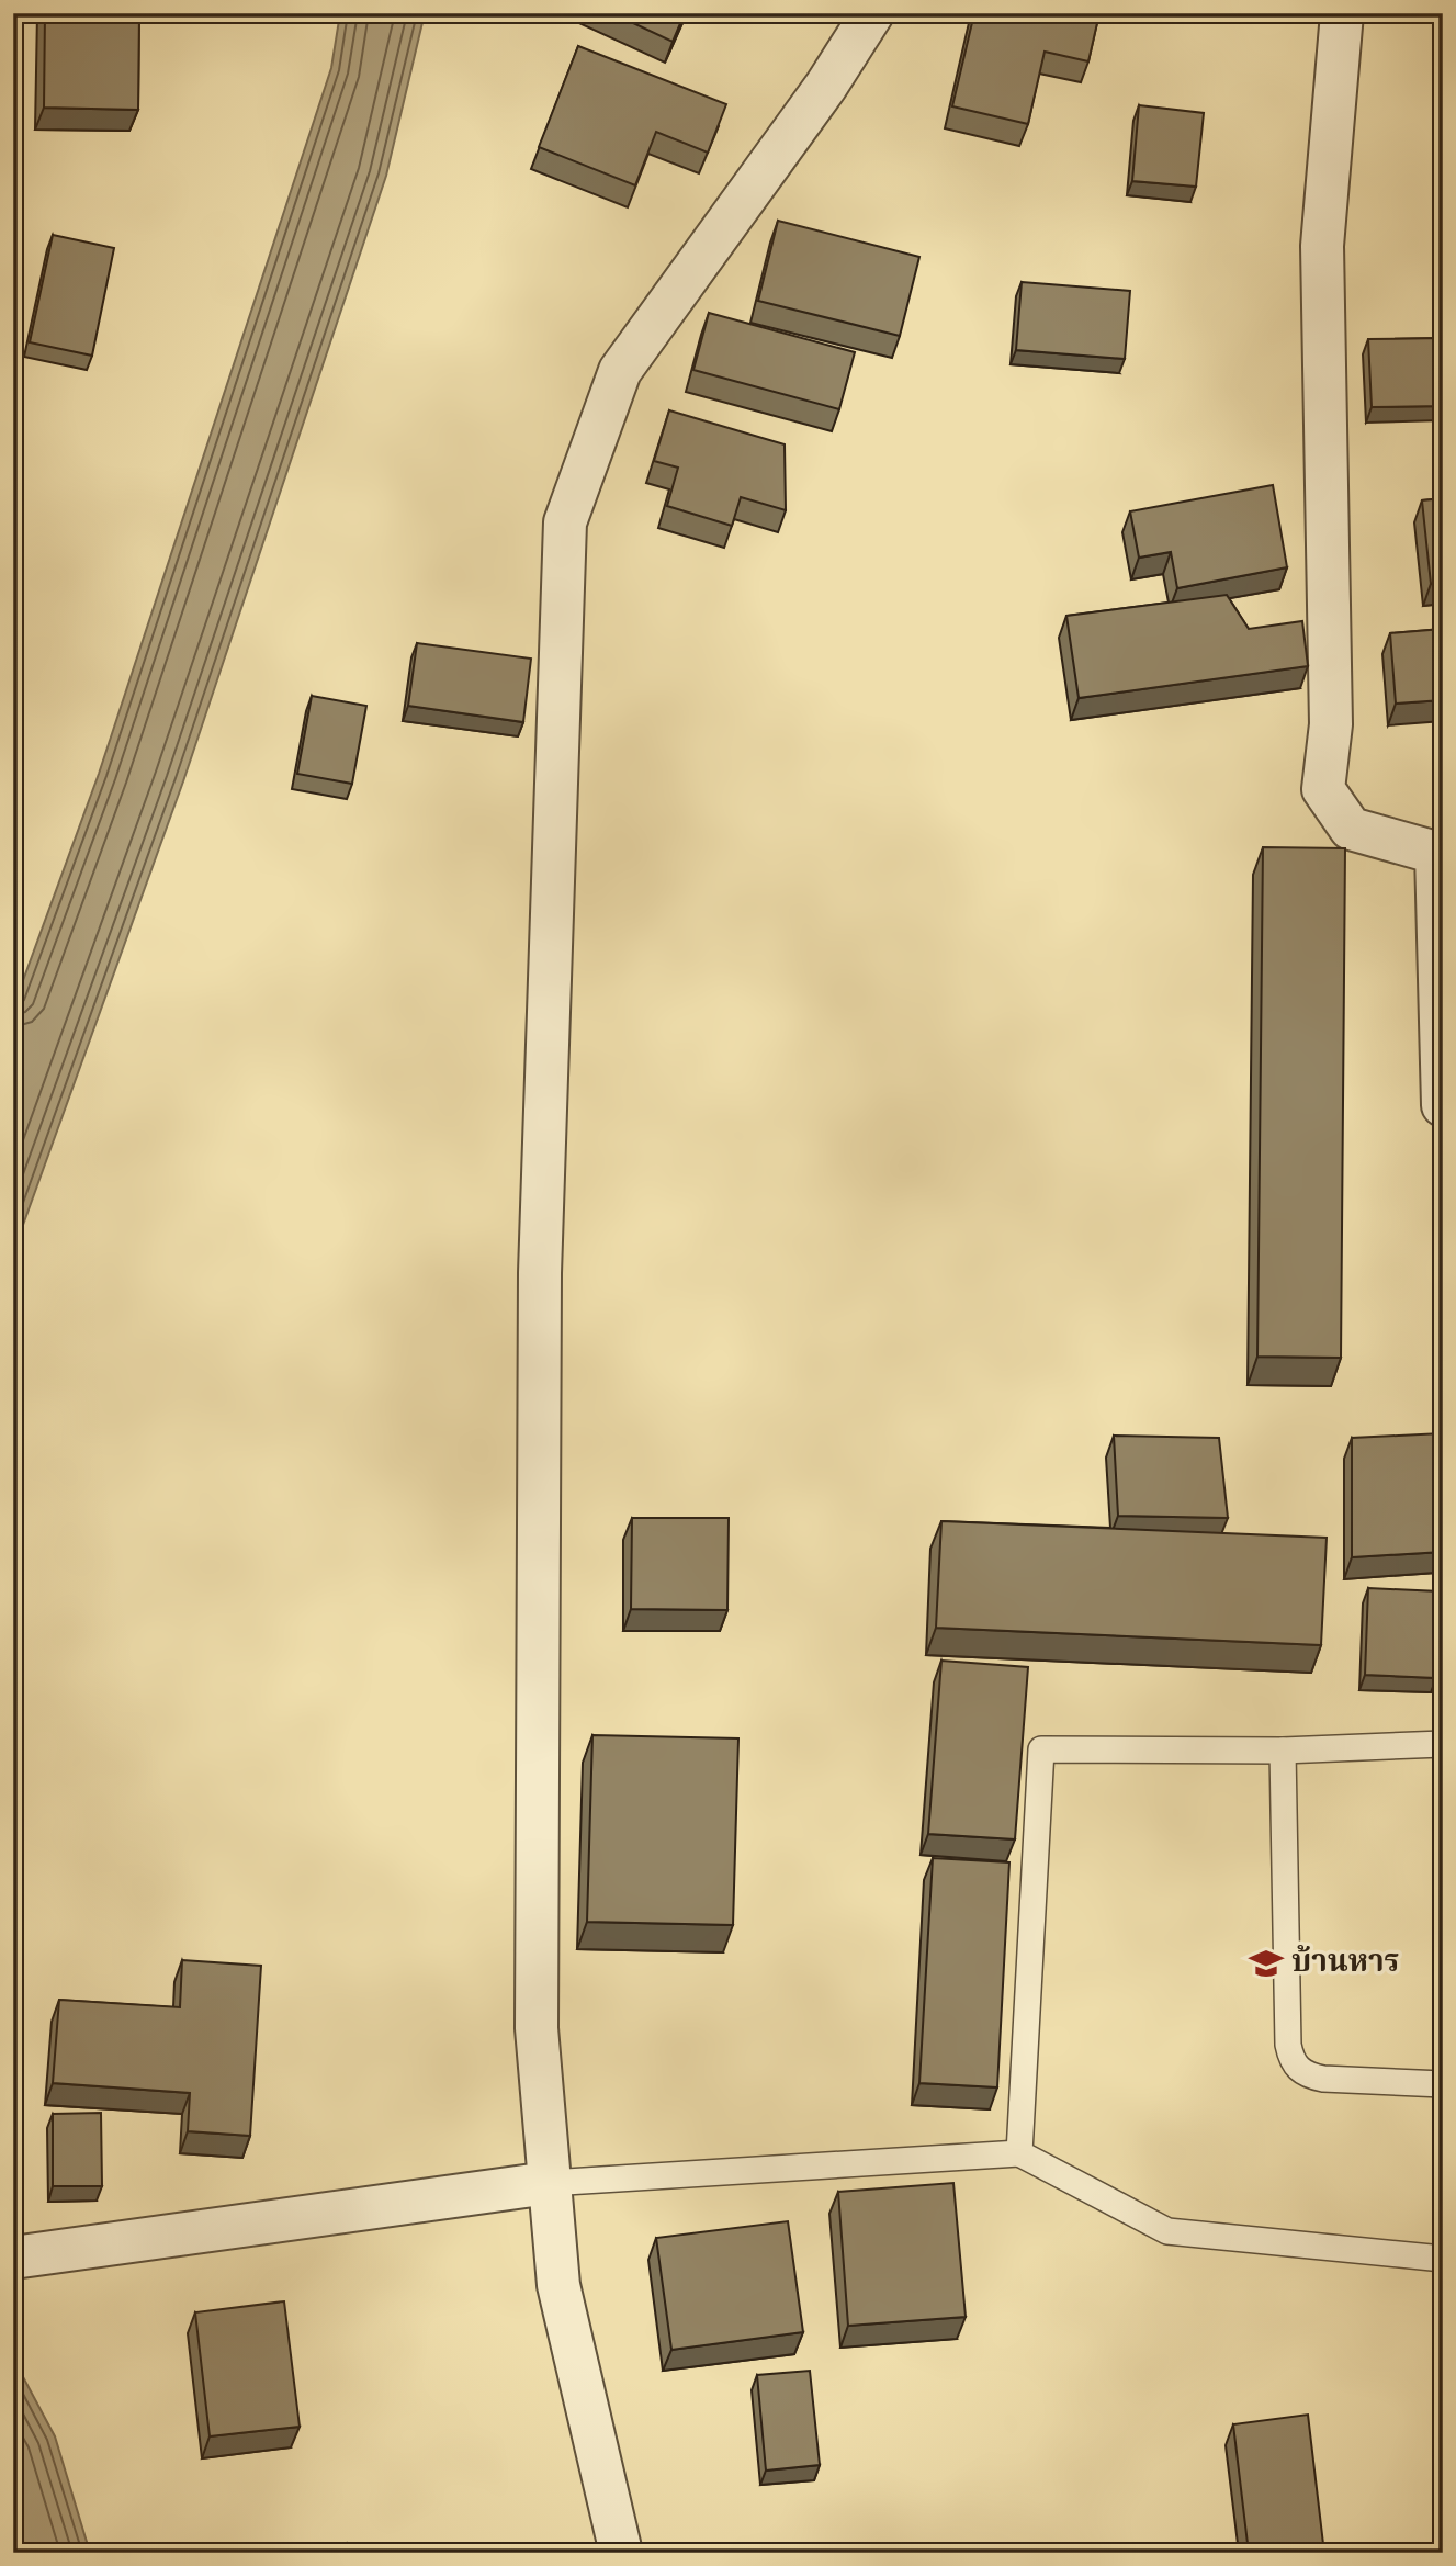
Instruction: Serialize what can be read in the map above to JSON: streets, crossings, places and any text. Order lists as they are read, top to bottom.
{
  "places": {
    "school or university": ["บ้านหาร"]
  }
}
